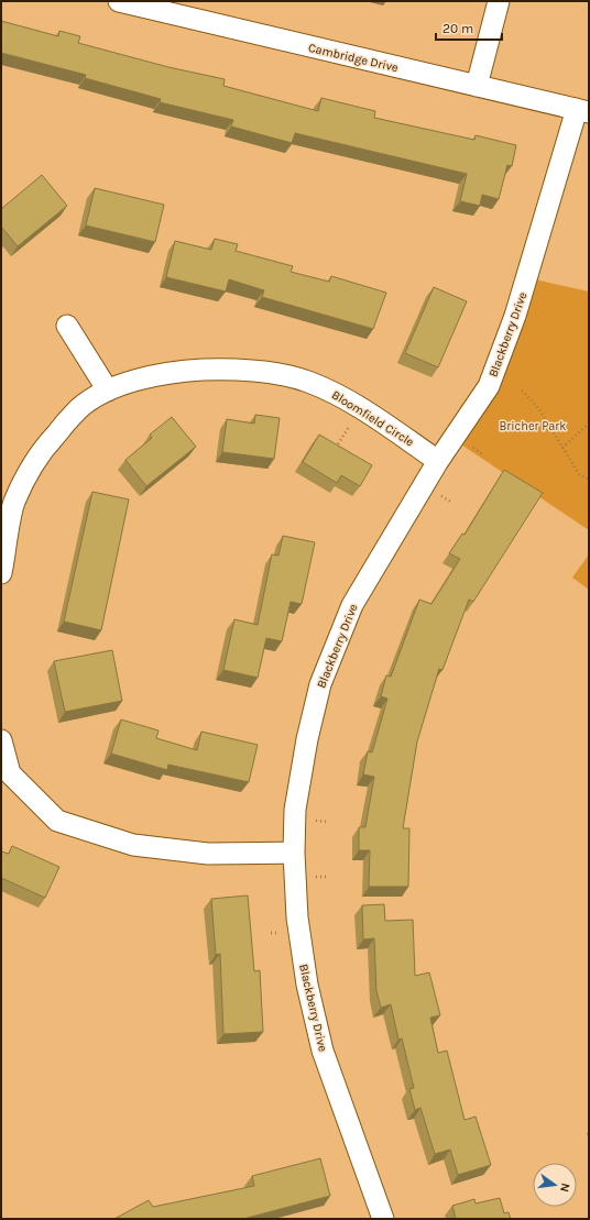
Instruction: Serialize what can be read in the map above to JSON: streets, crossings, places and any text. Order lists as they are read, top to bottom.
{
  "streets": {
    "street": ["Cambridge Drive", "Blackberry Drive", "Bloomfield Circle"]
  },
  "crossings": [
    ["Cambridge Drive", "Blackberry Drive"],
    ["Blackberry Drive", "Bloomfield Circle"]
  ],
  "parks": ["Bricher Park"],
  "scale_bar": "20 m",
  "north": "right"
}
